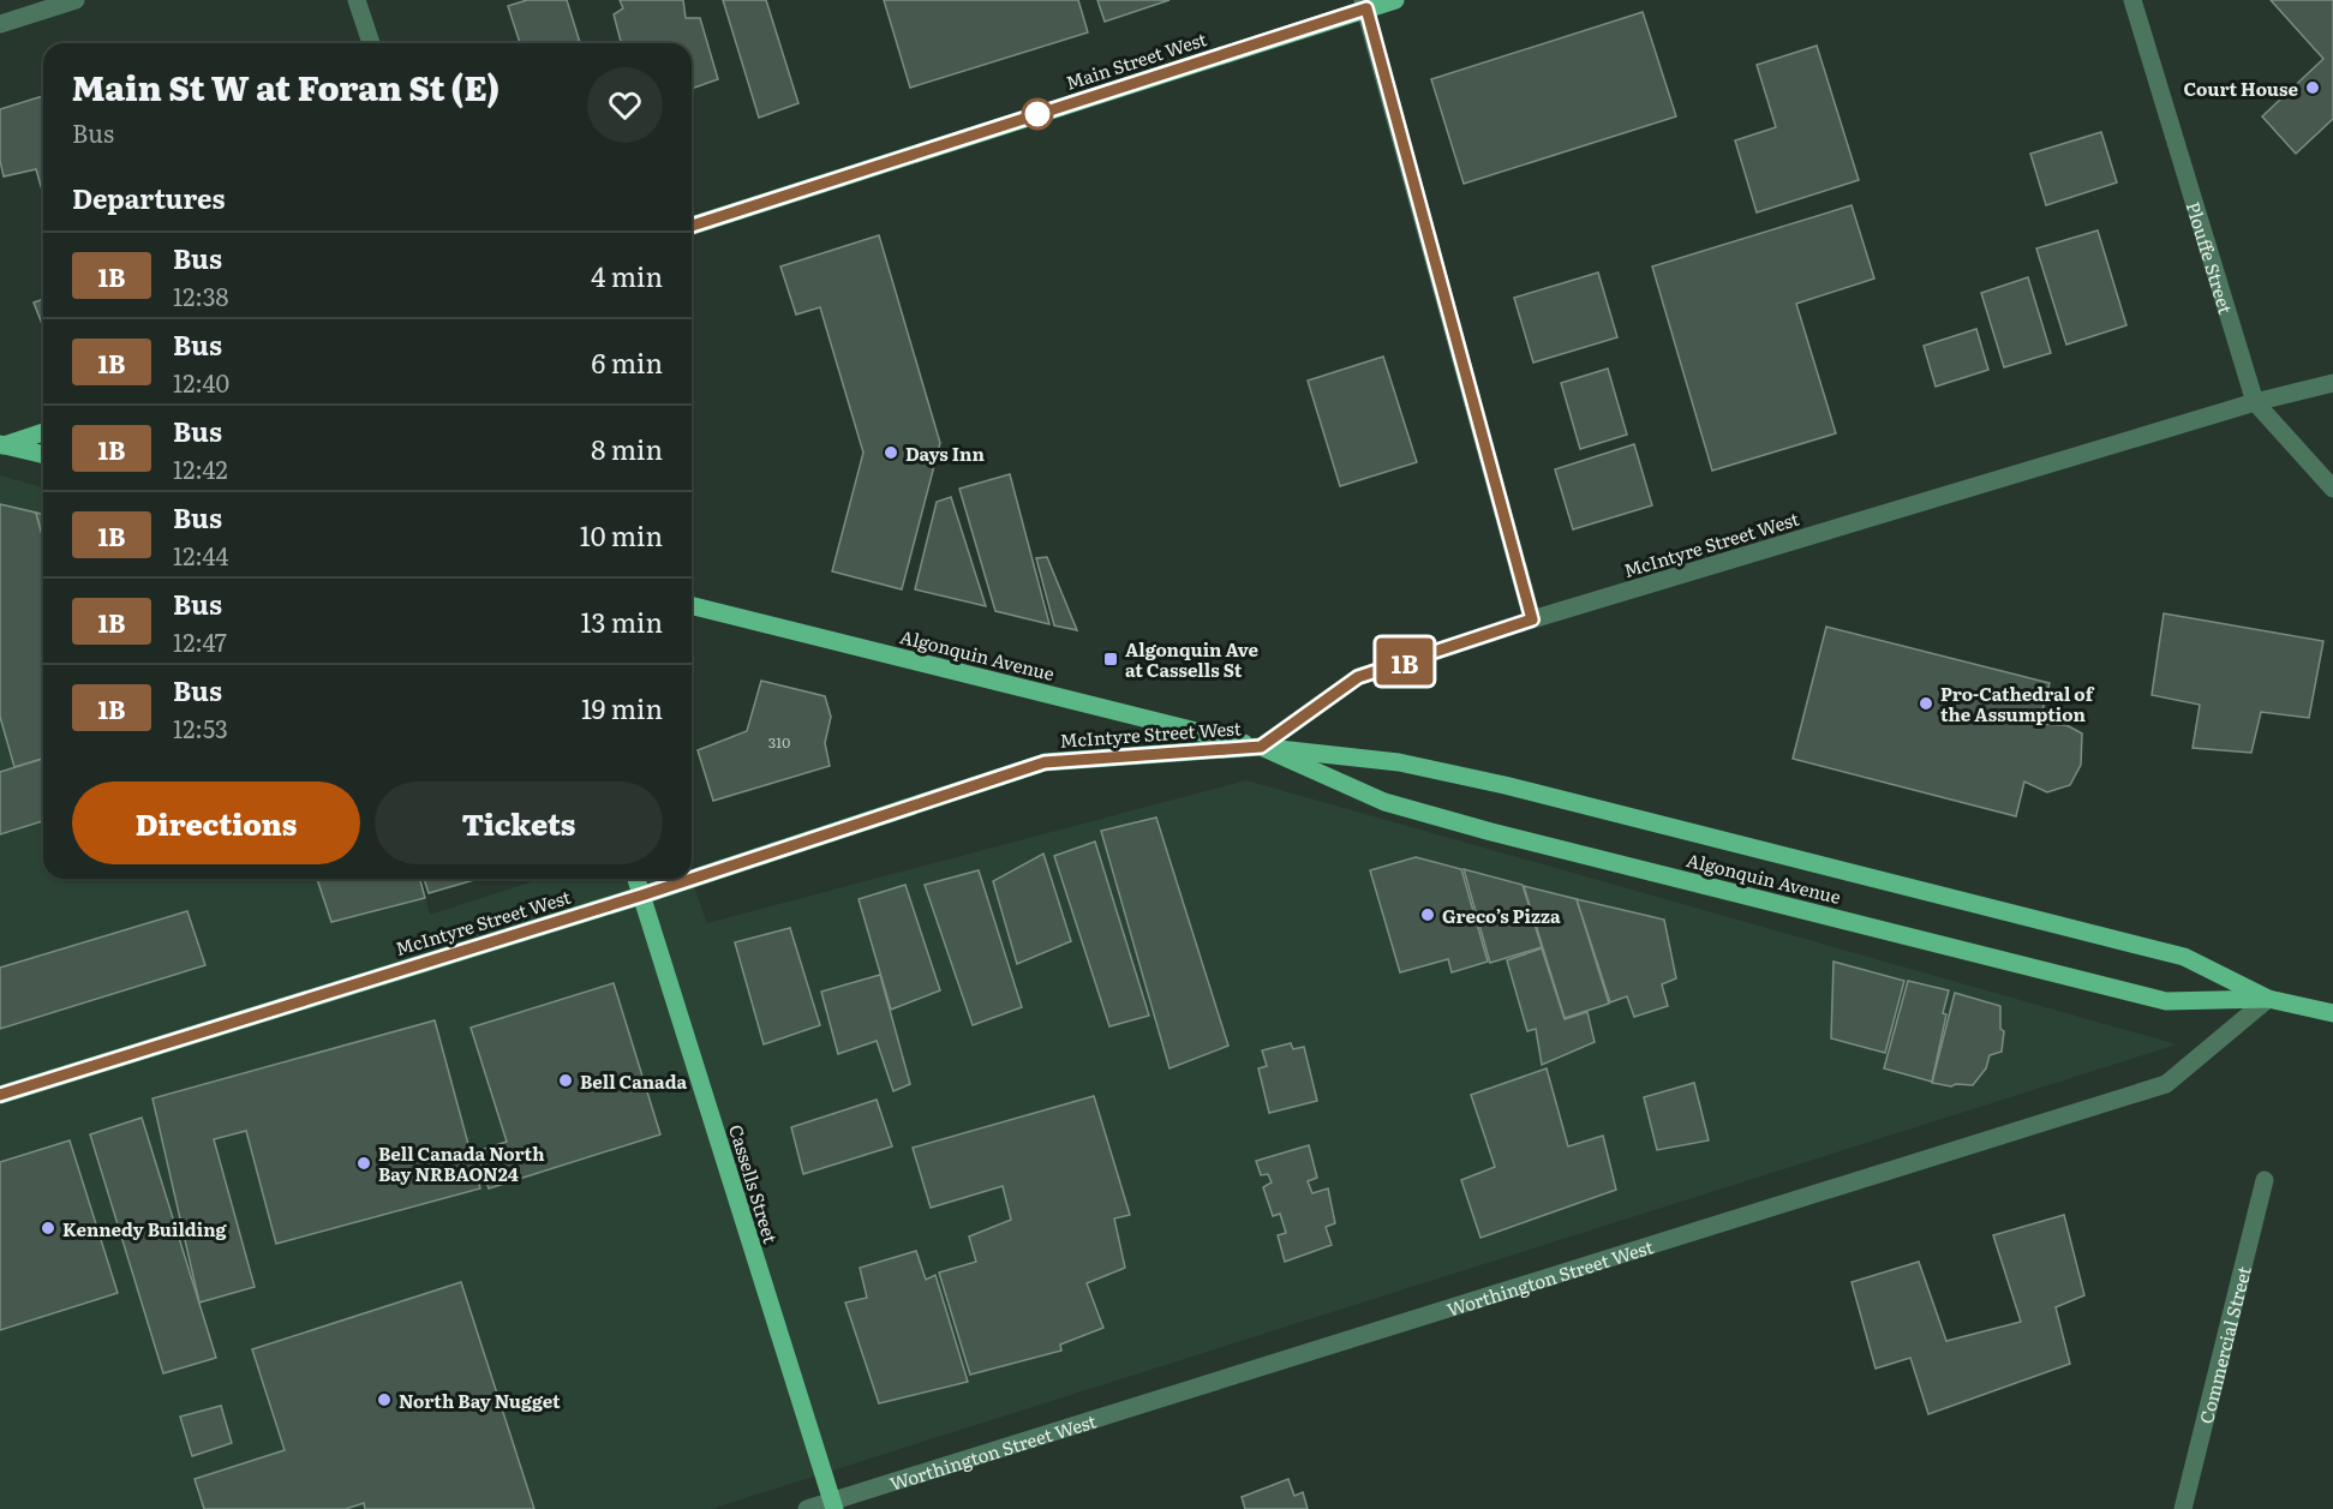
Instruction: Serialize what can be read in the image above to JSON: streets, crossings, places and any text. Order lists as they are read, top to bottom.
{
  "streets": {
    "main road": [
      "Main Street West",
      "McIntyre Street West",
      "Algonquin Avenue",
      "Cassells Street"
    ],
    "street": ["Plouffe Street", "Worthington Street West", "Commercial Street"]
  },
  "crossings": [
    ["Plouffe Street", "McIntyre Street West"],
    ["McIntyre Street West", "Algonquin Avenue"],
    ["McIntyre Street West", "Cassells Street"],
    ["Algonquin Avenue", "Worthington Street West"],
    ["Cassells Street", "Worthington Street West"]
  ],
  "places": {
    "other": [
      "Court House",
      "Days Inn",
      "Pro-Cathedral of the Assumption",
      "Greco’s Pizza",
      "Bell Canada",
      "Bell Canada North Bay NRBAON24",
      "Kennedy Building",
      "North Bay Nugget"
    ],
    "transit": ["Algonquin Ave at Cassells St"]
  },
  "lines": ["bus line 1B"],
  "house_numbers": ["310"],
  "page": {
    "on_map": "1B",
    "heading": [
      ["Main St W at Foran St (E)", "Bus"],
      "Departures"
    ],
    "list": [
      {
        "mark": "1B",
        "name": "Bus",
        "note": "12:38",
        "value": "4 min"
      },
      {
        "mark": "1B",
        "name": "Bus",
        "note": "12:40",
        "value": "6 min"
      },
      {
        "mark": "1B",
        "name": "Bus",
        "note": "12:42",
        "value": "8 min"
      },
      {
        "mark": "1B",
        "name": "Bus",
        "note": "12:44",
        "value": "10 min"
      },
      {
        "mark": "1B",
        "name": "Bus",
        "note": "12:47",
        "value": "13 min"
      },
      {
        "mark": "1B",
        "name": "Bus",
        "note": "12:53",
        "value": "19 min"
      }
    ],
    "buttons": ["Directions", "Tickets"]
  }
}
